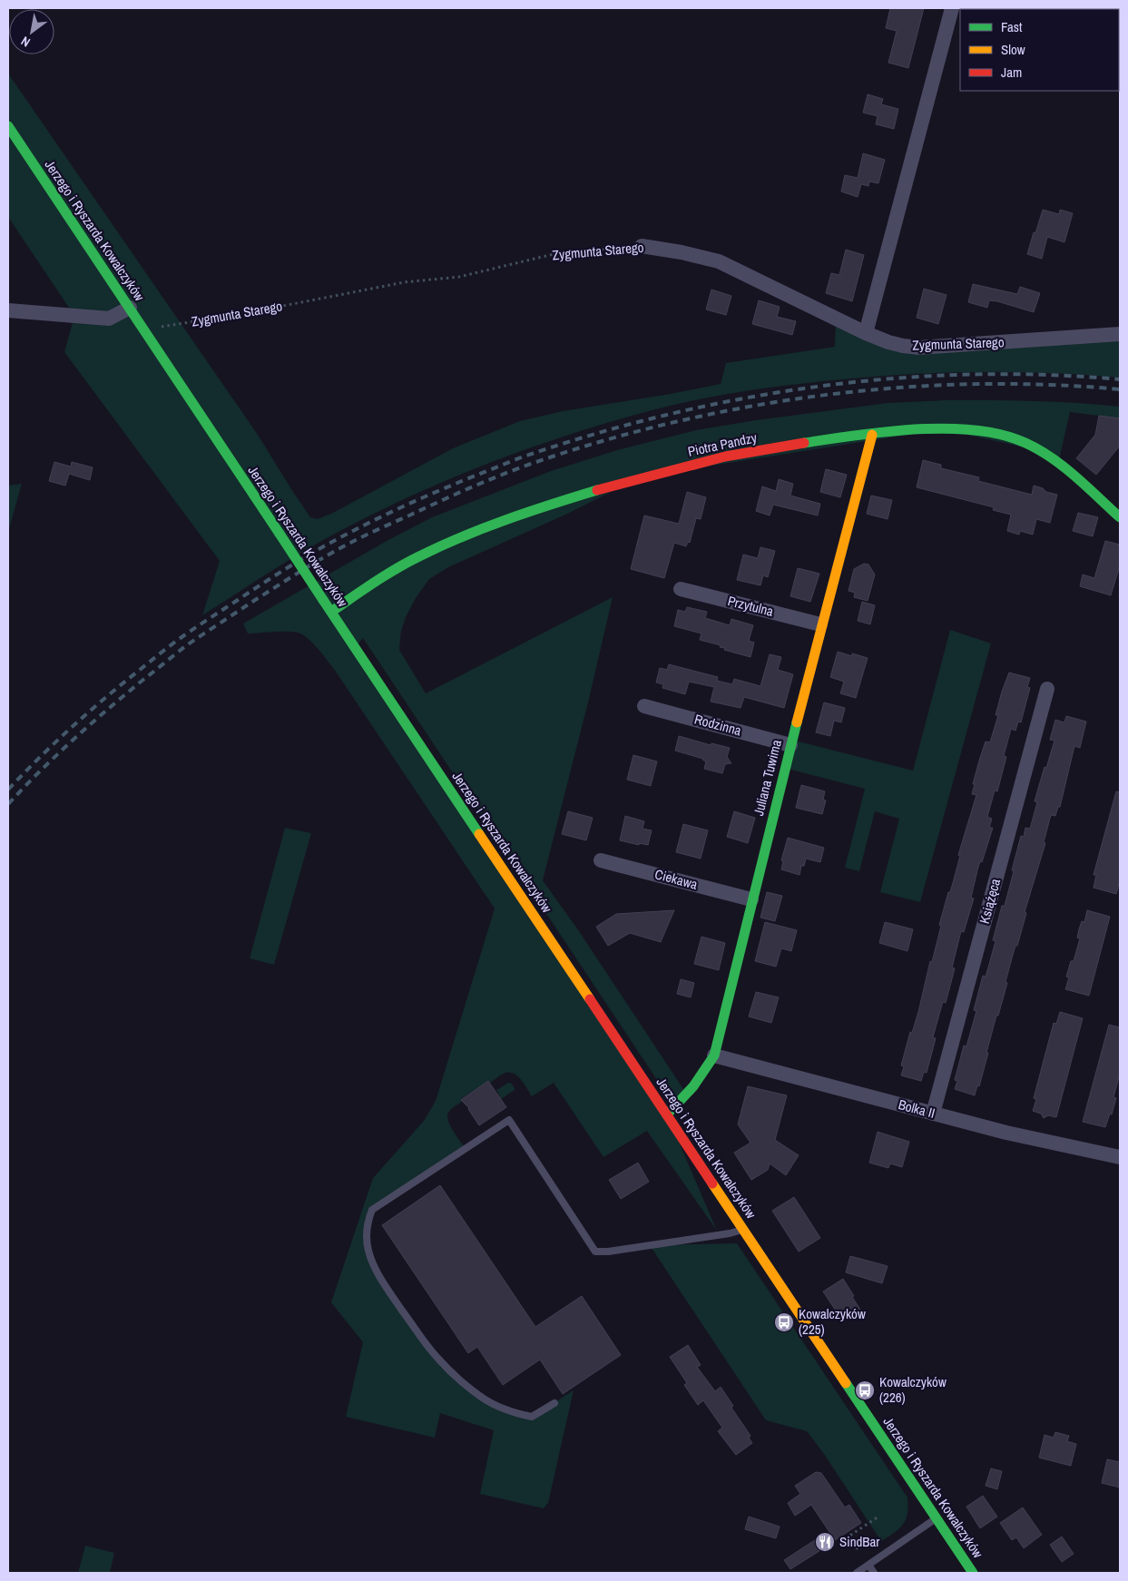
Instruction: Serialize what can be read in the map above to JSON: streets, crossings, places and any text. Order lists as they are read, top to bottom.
{
  "streets": {
    "main road": ["Jerzego i Ryszarda Kowalczyków", "Piotra Pandzy", "Juliana Tuwima"],
    "street": [
      "Zygmunta Starego",
      "Przytulna",
      "Rodzinna",
      "Ciekawa",
      "Książęca",
      "Bolka II"
    ]
  },
  "crossings": [
    ["Jerzego i Ryszarda Kowalczyków", "Zygmunta Starego"],
    ["Jerzego i Ryszarda Kowalczyków", "Piotra Pandzy"],
    ["Jerzego i Ryszarda Kowalczyków", "Juliana Tuwima"],
    ["Piotra Pandzy", "Juliana Tuwima"],
    ["Przytulna", "Juliana Tuwima"],
    ["Rodzinna", "Juliana Tuwima"],
    ["Juliana Tuwima", "Ciekawa"],
    ["Juliana Tuwima", "Bolka II"],
    ["Książęca", "Bolka II"]
  ],
  "places": {
    "bus stop": ["Kowalczyków (225)", "Kowalczyków (226)"],
    "restaurant": ["SindBar"]
  },
  "legend": ["Fast", "Slow", "Jam"],
  "north": "bottom left"
}
